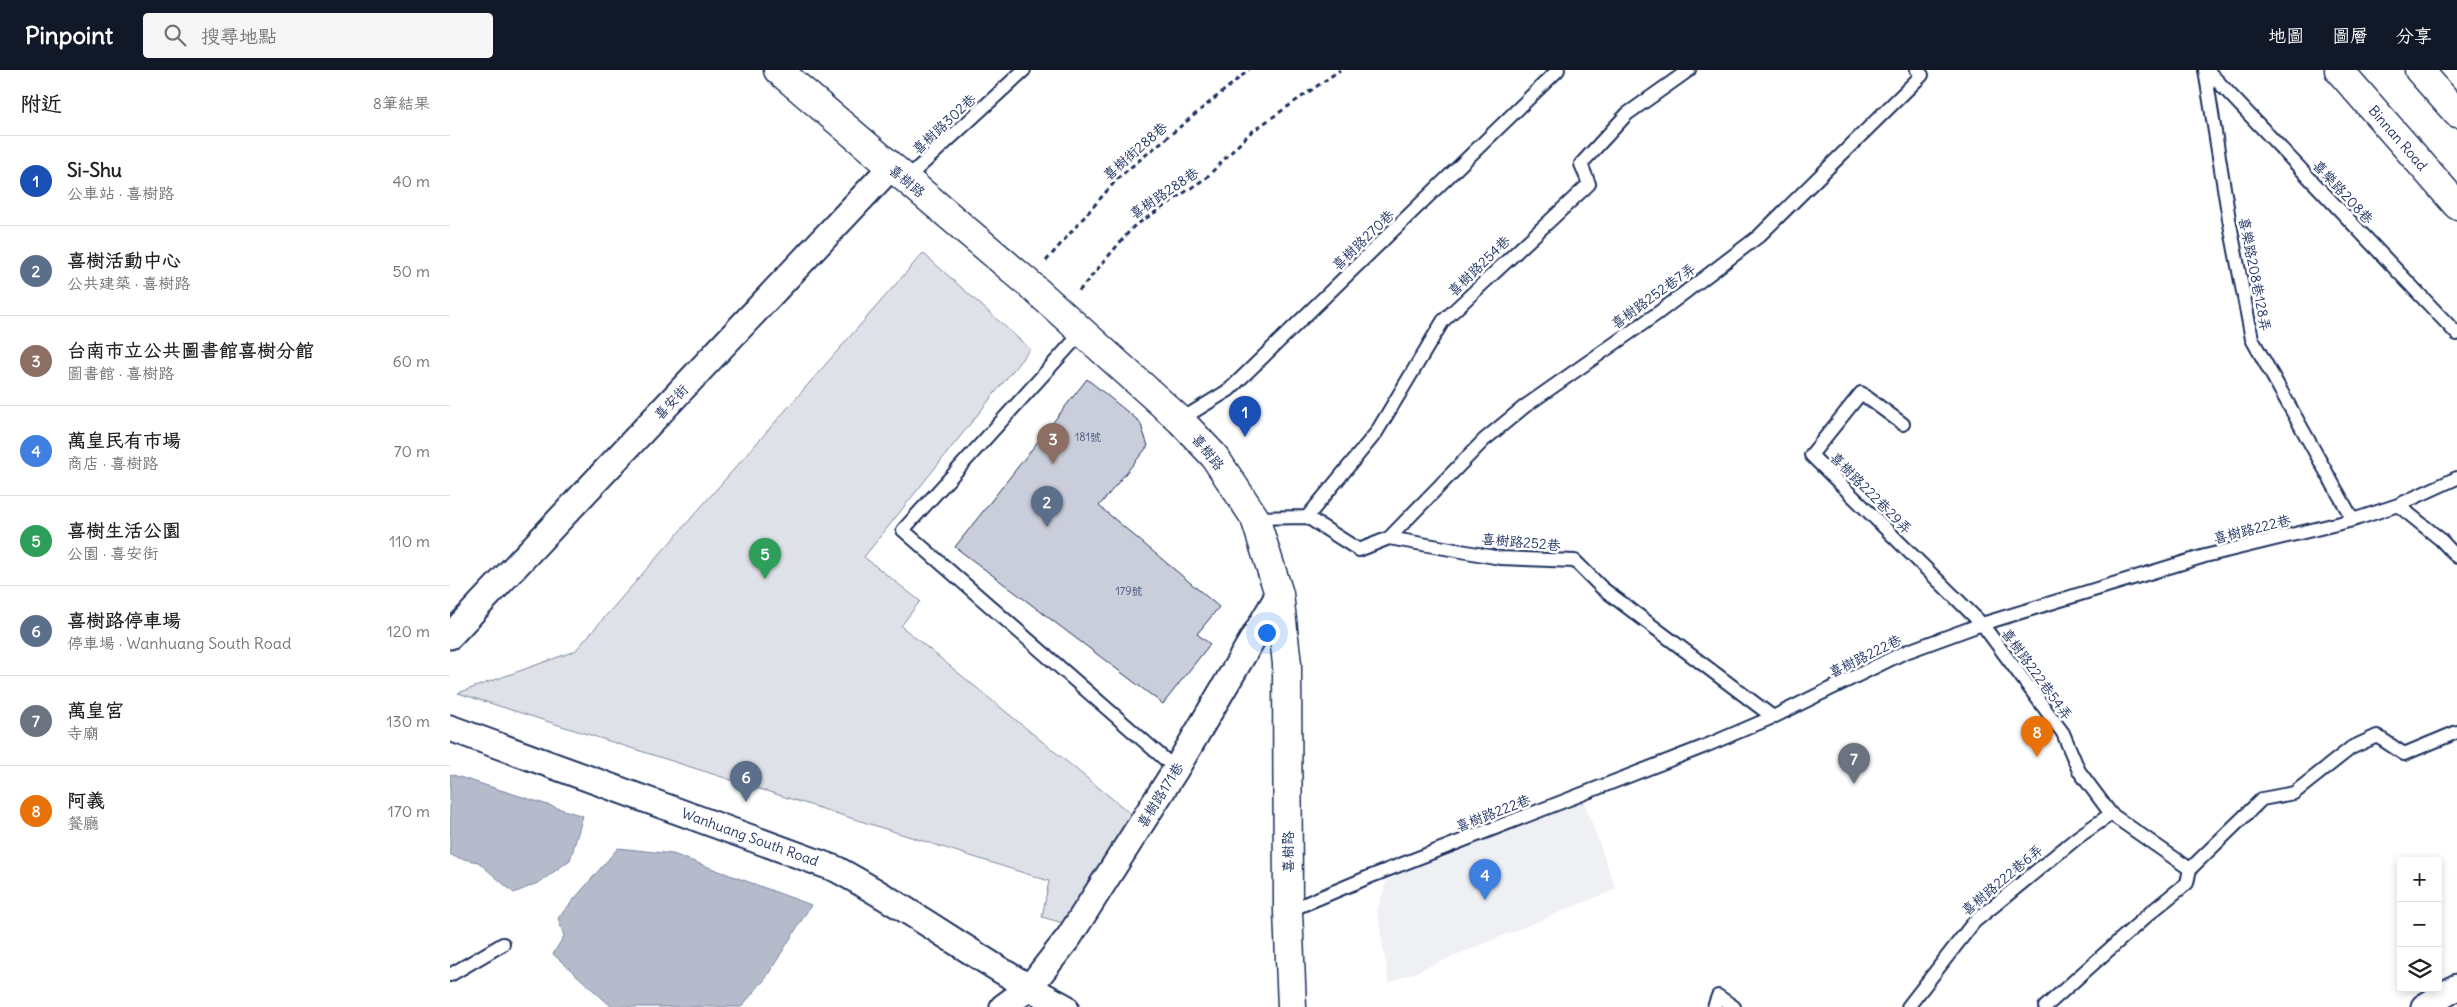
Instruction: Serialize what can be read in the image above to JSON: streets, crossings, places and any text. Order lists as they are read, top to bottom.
{
  "streets": {
    "street": [
      "Binnan Road",
      "喜樹路",
      "喜安街",
      "喜樹路171巷",
      "Wanhuang South Road"
    ],
    "lane": [
      "喜樹路302巷",
      "喜樂路208巷",
      "喜樹路270巷",
      "喜樹路254巷",
      "喜樂路208巷128弄",
      "喜樹路252巷7弄",
      "喜樹路222巷29弄",
      "喜樹路222巷",
      "喜樹路252巷",
      "喜樹路222巷54弄",
      "喜樹路222巷6弄"
    ],
    "path": ["喜樹街288巷", "喜樹路288巷"]
  },
  "crossings": [
    ["喜樹路302巷", "喜樹路"],
    ["喜樹路302巷", "喜安街"],
    ["喜樹街288巷", "喜樹路"],
    ["喜樹路", "喜樹路288巷"],
    ["喜樹路", "喜樹路270巷"],
    ["喜樹路", "喜安街"],
    ["喜樹路", "喜樹路222巷"],
    ["喜樹路", "喜樹路171巷"],
    ["喜樂路208巷", "喜樂路208巷128弄"],
    ["喜樂路208巷128弄", "喜樹路222巷"],
    ["喜樹路252巷7弄", "喜樹路252巷"],
    ["喜樹路222巷29弄", "喜樹路222巷"],
    ["喜樹路222巷29弄", "喜樹路222巷54弄"],
    ["喜樹路222巷", "喜樹路252巷"],
    ["喜樹路222巷", "喜樹路222巷54弄"],
    ["喜樹路222巷54弄", "喜樹路222巷6弄"],
    ["喜樹路171巷", "Wanhuang South Road"]
  ],
  "house_numbers": ["181號", "179號"],
  "page": {
    "header": "Pinpoint",
    "search": "搜尋地點",
    "nav": ["地圖", "圖層", "分享"],
    "heading": ["附近", "8筆結果"],
    "list": [
      {
        "mark": "1",
        "name": "Si-Shu",
        "note": "公車站 · 喜樹路",
        "value": "40 m"
      },
      {
        "mark": "2",
        "name": "喜樹活動中心",
        "note": "公共建築 · 喜樹路",
        "value": "50 m"
      },
      {
        "mark": "3",
        "name": "台南市立公共圖書館喜樹分館",
        "note": "圖書館 · 喜樹路",
        "value": "60 m"
      },
      {
        "mark": "4",
        "name": "萬皇民有市場",
        "note": "商店 · 喜樹路",
        "value": "70 m"
      },
      {
        "mark": "5",
        "name": "喜樹生活公園",
        "note": "公園 · 喜安街",
        "value": "110 m"
      },
      {
        "mark": "6",
        "name": "喜樹路停車場",
        "note": "停車場 · Wanhuang South Road",
        "value": "120 m"
      },
      {
        "mark": "7",
        "name": "萬皇宮",
        "note": "寺廟",
        "value": "130 m"
      },
      {
        "mark": "8",
        "name": "阿義",
        "note": "餐廳",
        "value": "170 m"
      }
    ],
    "pins": [
      "1",
      "3",
      "2",
      "5",
      "8",
      "7",
      "6",
      "4"
    ],
    "map_buttons": ["+", "−"]
  }
}
